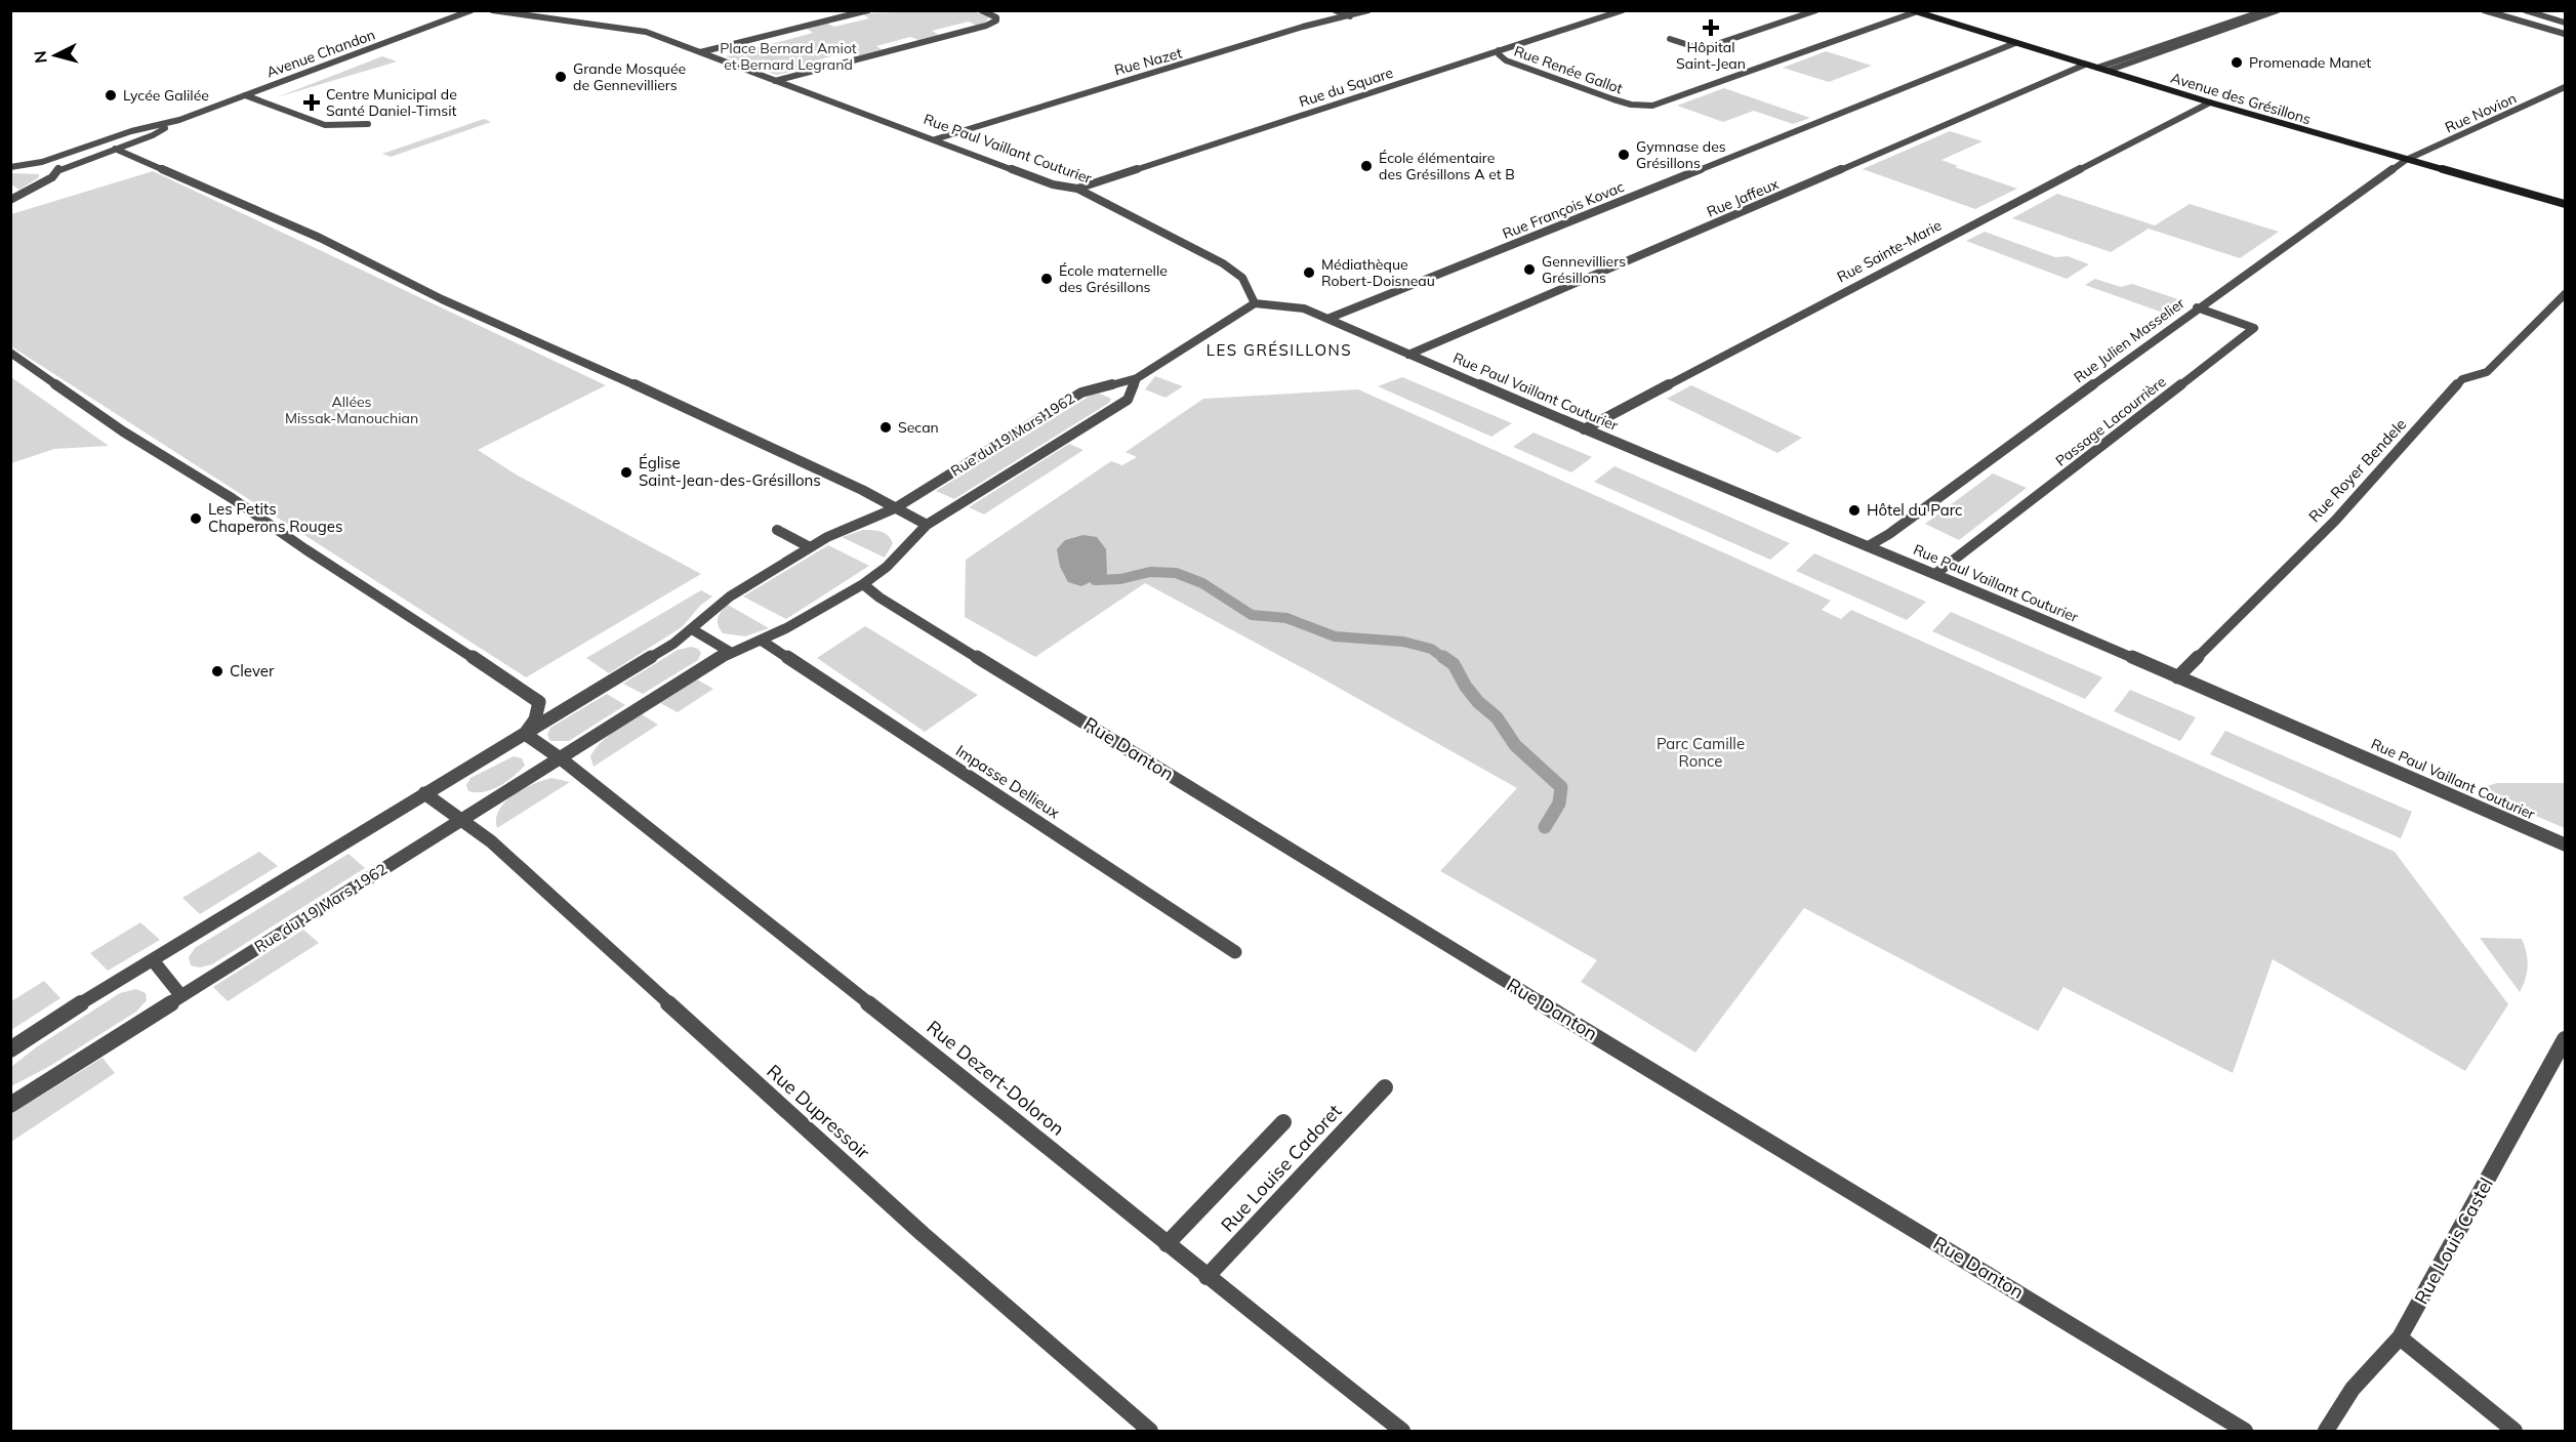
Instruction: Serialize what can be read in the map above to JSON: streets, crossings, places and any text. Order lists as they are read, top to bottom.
{
  "streets": {
    "main road": ["Avenue des Grésillons"],
    "street": [
      "Avenue Chandon",
      "Rue Nazet",
      "Rue Renée Gallot",
      "Rue du Square",
      "Rue Novion",
      "Rue Paul Vaillant Couturier",
      "Rue Jaffeux",
      "Rue François Kovac",
      "Rue Sainte-Marie",
      "Rue Julien Masselier",
      "Passage Lacourrière",
      "Rue du 19 Mars 1962",
      "Rue Royer Bendele",
      "Rue Danton",
      "Impasse Dellieux",
      "Rue Dezert-Doloron",
      "Rue Dupressoir",
      "Rue Louise Cadoret",
      "Rue Louis Castel"
    ]
  },
  "crossings": [
    ["Rue Nazet", "Rue Paul Vaillant Couturier"],
    ["Rue Renée Gallot", "Rue du Square"],
    ["Rue Renée Gallot", "Avenue des Grésillons"],
    ["Rue du Square", "Rue Paul Vaillant Couturier"],
    ["Avenue des Grésillons", "Rue Novion"],
    ["Avenue des Grésillons", "Rue Jaffeux"],
    ["Avenue des Grésillons", "Rue François Kovac"],
    ["Avenue des Grésillons", "Rue Sainte-Marie"],
    ["Avenue des Grésillons", "Rue Julien Masselier"],
    ["Rue Novion", "Rue Julien Masselier"],
    ["Rue Paul Vaillant Couturier", "Rue Jaffeux"],
    ["Rue Paul Vaillant Couturier", "Rue François Kovac"],
    ["Rue Paul Vaillant Couturier", "Rue Sainte-Marie"],
    ["Rue Paul Vaillant Couturier", "Rue Julien Masselier"],
    ["Rue Paul Vaillant Couturier", "Passage Lacourrière"],
    ["Rue Paul Vaillant Couturier", "Rue du 19 Mars 1962"],
    ["Rue Paul Vaillant Couturier", "Rue Royer Bendele"],
    ["Rue Julien Masselier", "Passage Lacourrière"],
    ["Rue du 19 Mars 1962", "Rue Danton"],
    ["Rue du 19 Mars 1962", "Impasse Dellieux"],
    ["Rue du 19 Mars 1962", "Rue Dezert-Doloron"],
    ["Rue du 19 Mars 1962", "Rue Dupressoir"],
    ["Rue Dezert-Doloron", "Rue Louise Cadoret"]
  ],
  "districts": ["LES GRÉSILLONS"],
  "parks": ["Place Bernard Amiot et Bernard Legrand", "Allées Missak-Manouchian", "Parc Camille Ronce"],
  "places": {
    "health": ["Hôpital Saint-Jean", "Centre Municipal de Santé Daniel-Timsit"],
    "other": [
      "Promenade Manet",
      "Grande Mosquée de Gennevilliers",
      "Lycée Galilée",
      "Gymnase des Grésillons",
      "École élémentaire des Grésillons A et B",
      "Gennevilliers Grésillons",
      "Médiathèque Robert-Doisneau",
      "École maternelle des Grésillons",
      "Secan",
      "Église Saint-Jean-des-Grésillons",
      "Hôtel du Parc",
      "Les Petits Chaperons Rouges",
      "Clever"
    ]
  },
  "north": "left"
}
